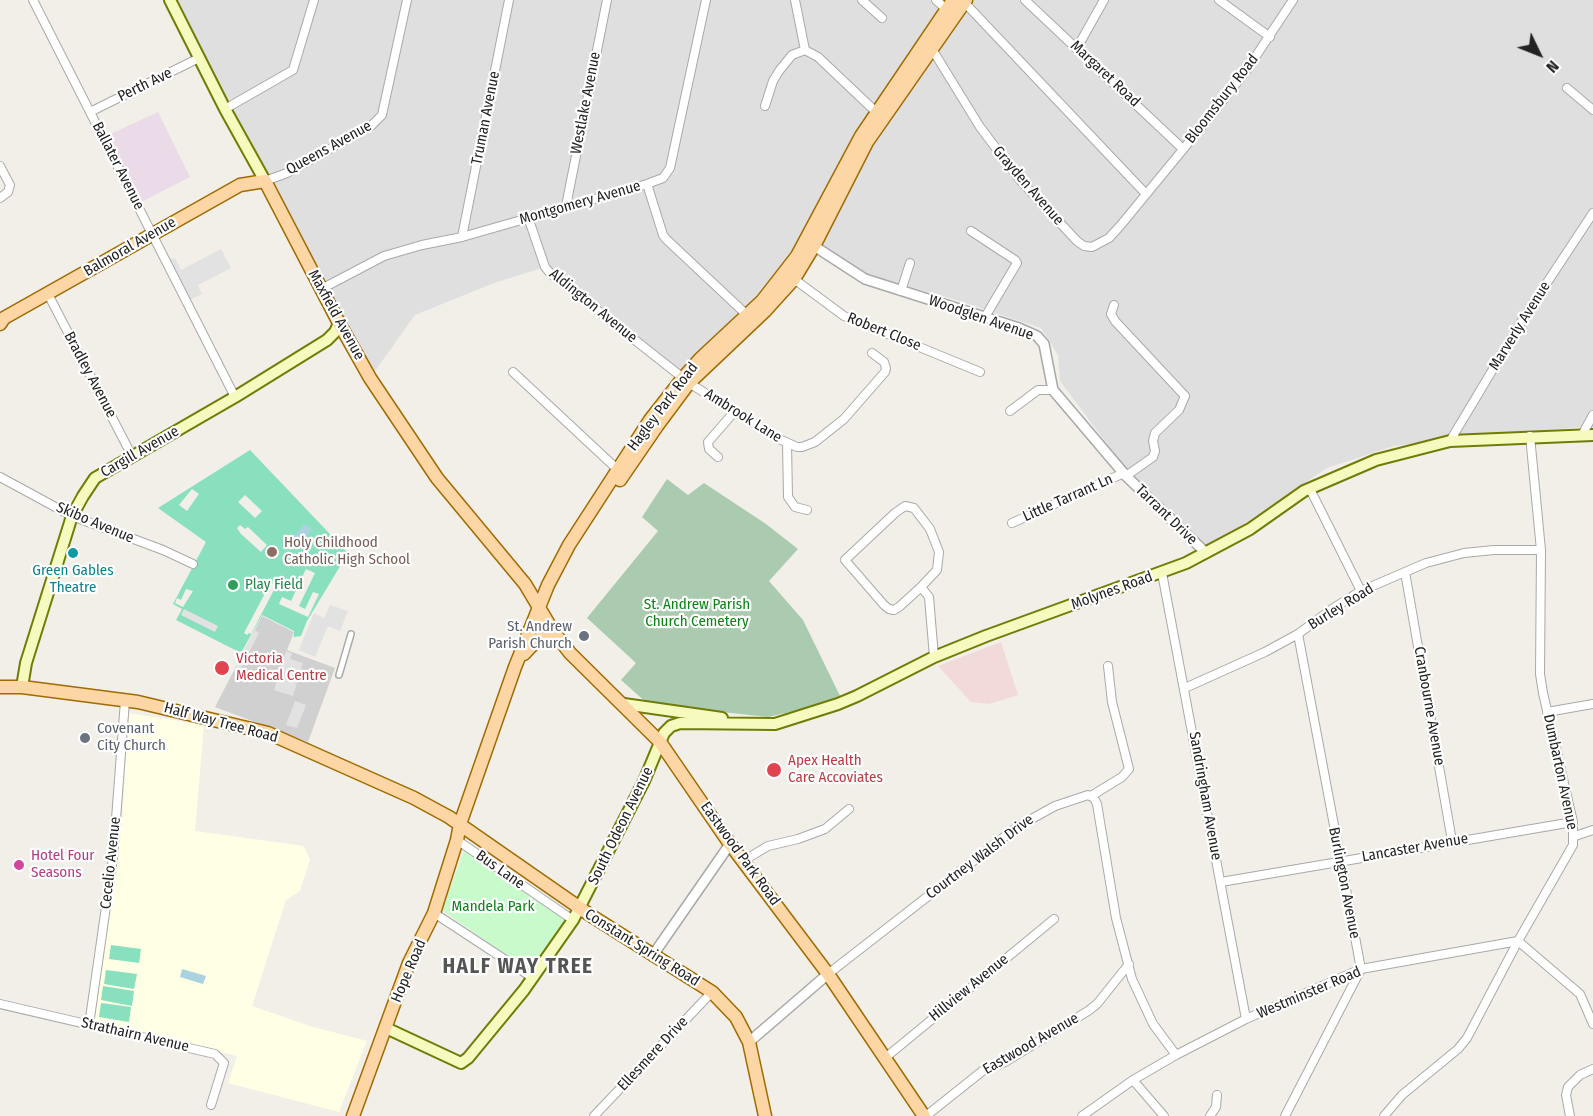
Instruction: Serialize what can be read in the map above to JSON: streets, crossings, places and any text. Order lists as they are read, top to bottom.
{
  "streets": {
    "main road": [
      "Balmoral Avenue",
      "Maxfield Avenue",
      "Hagley Park Road",
      "Cargill Avenue",
      "Molynes Road",
      "Half Way Tree Road",
      "South Odeon Avenue",
      "Eastwood Park Road",
      "Constant Spring Road",
      "Hope Road"
    ],
    "street": [
      "Margaret Road",
      "Perth Ave",
      "Bloomsbury Road",
      "Westlake Avenue",
      "Truman Avenue",
      "Queens Avenue",
      "Ballater Avenue",
      "Grayden Avenue",
      "Montgomery Avenue",
      "Aldington Avenue",
      "Woodglen Avenue",
      "Marverly Avenue",
      "Robert Close",
      "Bradley Avenue",
      "Ambrook Lane",
      "Little Tarrant Ln",
      "Tarrant Drive",
      "Skibo Avenue",
      "Burley Road",
      "Cranbourne Avenue",
      "Dumbarton Avenue",
      "Sandringham Avenue",
      "Lancaster Avenue",
      "Courtney Walsh Drive",
      "Cecelio Avenue",
      "Bus Lane",
      "Burlington Avenue",
      "Hillview Avenue",
      "Westminster Road",
      "Strathairn Avenue",
      "Eastwood Avenue",
      "Ellesmere Drive"
    ]
  },
  "crossings": [
    ["Margaret Road", "Bloomsbury Road"],
    ["Perth Ave", "Ballater Avenue"],
    ["Perth Ave", "Maxfield Avenue"],
    ["Bloomsbury Road", "Grayden Avenue"],
    ["Westlake Avenue", "Montgomery Avenue"],
    ["Truman Avenue", "Montgomery Avenue"],
    ["Queens Avenue", "Balmoral Avenue"],
    ["Queens Avenue", "Maxfield Avenue"],
    ["Ballater Avenue", "Balmoral Avenue"],
    ["Ballater Avenue", "Cargill Avenue"],
    ["Grayden Avenue", "Hagley Park Road"],
    ["Montgomery Avenue", "Aldington Avenue"],
    ["Balmoral Avenue", "Maxfield Avenue"],
    ["Balmoral Avenue", "Bradley Avenue"],
    ["Aldington Avenue", "Hagley Park Road"],
    ["Aldington Avenue", "Ambrook Lane"],
    ["Maxfield Avenue", "Hagley Park Road"],
    ["Maxfield Avenue", "Cargill Avenue"],
    ["Maxfield Avenue", "Eastwood Park Road"],
    ["Woodglen Avenue", "Hagley Park Road"],
    ["Woodglen Avenue", "Little Tarrant Ln"],
    ["Woodglen Avenue", "Tarrant Drive"],
    ["Marverly Avenue", "Molynes Road"],
    ["Robert Close", "Hagley Park Road"],
    ["Bradley Avenue", "Cargill Avenue"],
    ["Hagley Park Road", "Ambrook Lane"],
    ["Hagley Park Road", "Half Way Tree Road"],
    ["Hagley Park Road", "Eastwood Park Road"],
    ["Hagley Park Road", "Constant Spring Road"],
    ["Hagley Park Road", "Hope Road"],
    ["Cargill Avenue", "Skibo Avenue"],
    ["Cargill Avenue", "Half Way Tree Road"],
    ["Little Tarrant Ln", "Tarrant Drive"],
    ["Tarrant Drive", "Molynes Road"],
    ["Molynes Road", "Dumbarton Avenue"],
    ["Molynes Road", "Sandringham Avenue"],
    ["Molynes Road", "Eastwood Park Road"],
    ["Burley Road", "Cranbourne Avenue"],
    ["Burley Road", "Dumbarton Avenue"],
    ["Burley Road", "Sandringham Avenue"],
    ["Burley Road", "Burlington Avenue"],
    ["Cranbourne Avenue", "Lancaster Avenue"],
    ["Half Way Tree Road", "Cecelio Avenue"],
    ["Half Way Tree Road", "Constant Spring Road"],
    ["Half Way Tree Road", "Hope Road"],
    ["Dumbarton Avenue", "Lancaster Avenue"],
    ["Dumbarton Avenue", "Westminster Road"],
    ["Sandringham Avenue", "Lancaster Avenue"],
    ["Sandringham Avenue", "Westminster Road"],
    ["South Odeon Avenue", "Eastwood Park Road"],
    ["South Odeon Avenue", "Bus Lane"],
    ["South Odeon Avenue", "Constant Spring Road"],
    ["South Odeon Avenue", "Hope Road"],
    ["Lancaster Avenue", "Burlington Avenue"],
    ["Eastwood Park Road", "Courtney Walsh Drive"],
    ["Eastwood Park Road", "Hillview Avenue"],
    ["Eastwood Park Road", "Eastwood Avenue"],
    ["Cecelio Avenue", "Strathairn Avenue"],
    ["Bus Lane", "Hope Road"],
    ["Burlington Avenue", "Westminster Road"],
    ["Constant Spring Road", "Hope Road"],
    ["Constant Spring Road", "Ellesmere Drive"]
  ],
  "districts": ["HALF WAY TREE"],
  "parks": ["St. Andrew Parish Church Cemetery", "Mandela Park"],
  "places": [
    "Holy Childhood Catholic High School",
    "Green Gables Theatre",
    "Play Field",
    "St. Andrew Parish Church",
    "Victoria Medical Centre",
    "Covenant City Church",
    "Apex Health Care Accoviates",
    "Hotel Four Seasons"
  ],
  "north": "bottom right"
}
